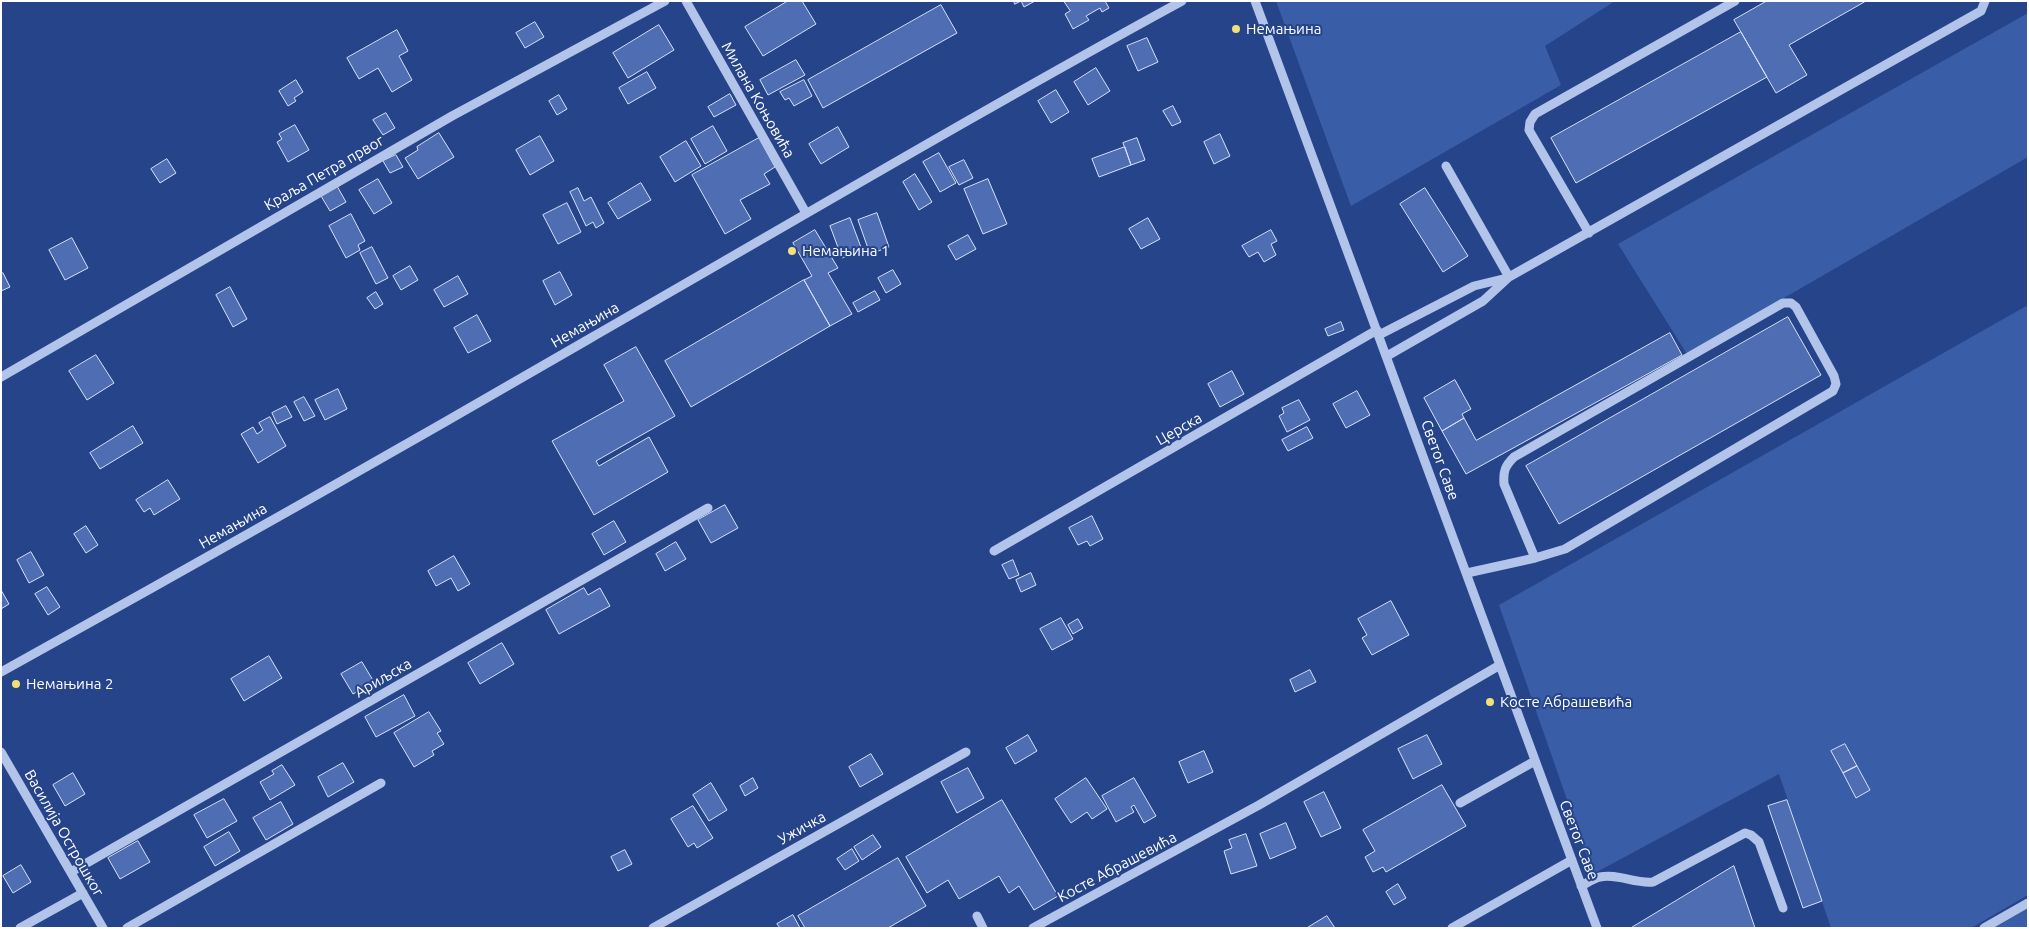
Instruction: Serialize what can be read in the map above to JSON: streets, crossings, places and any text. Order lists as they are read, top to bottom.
{
  "streets": {
    "street": [
      "Милана Коњовића",
      "Краља Петра првог",
      "Немањина",
      "Церска",
      "Светог Саве",
      "Ариљска",
      "Ужичка",
      "Василија Острошког",
      "Косте Абрашевића"
    ]
  },
  "crossings": [
    ["Милана Коњовића", "Немањина"],
    ["Церска", "Светог Саве"],
    ["Светог Саве", "Косте Абрашевића"],
    ["Ариљска", "Василија Острошког"]
  ],
  "places": [
    "Немањина",
    "Немањина 1",
    "Немањина 2",
    "Косте Абрашевића"
  ]
}
